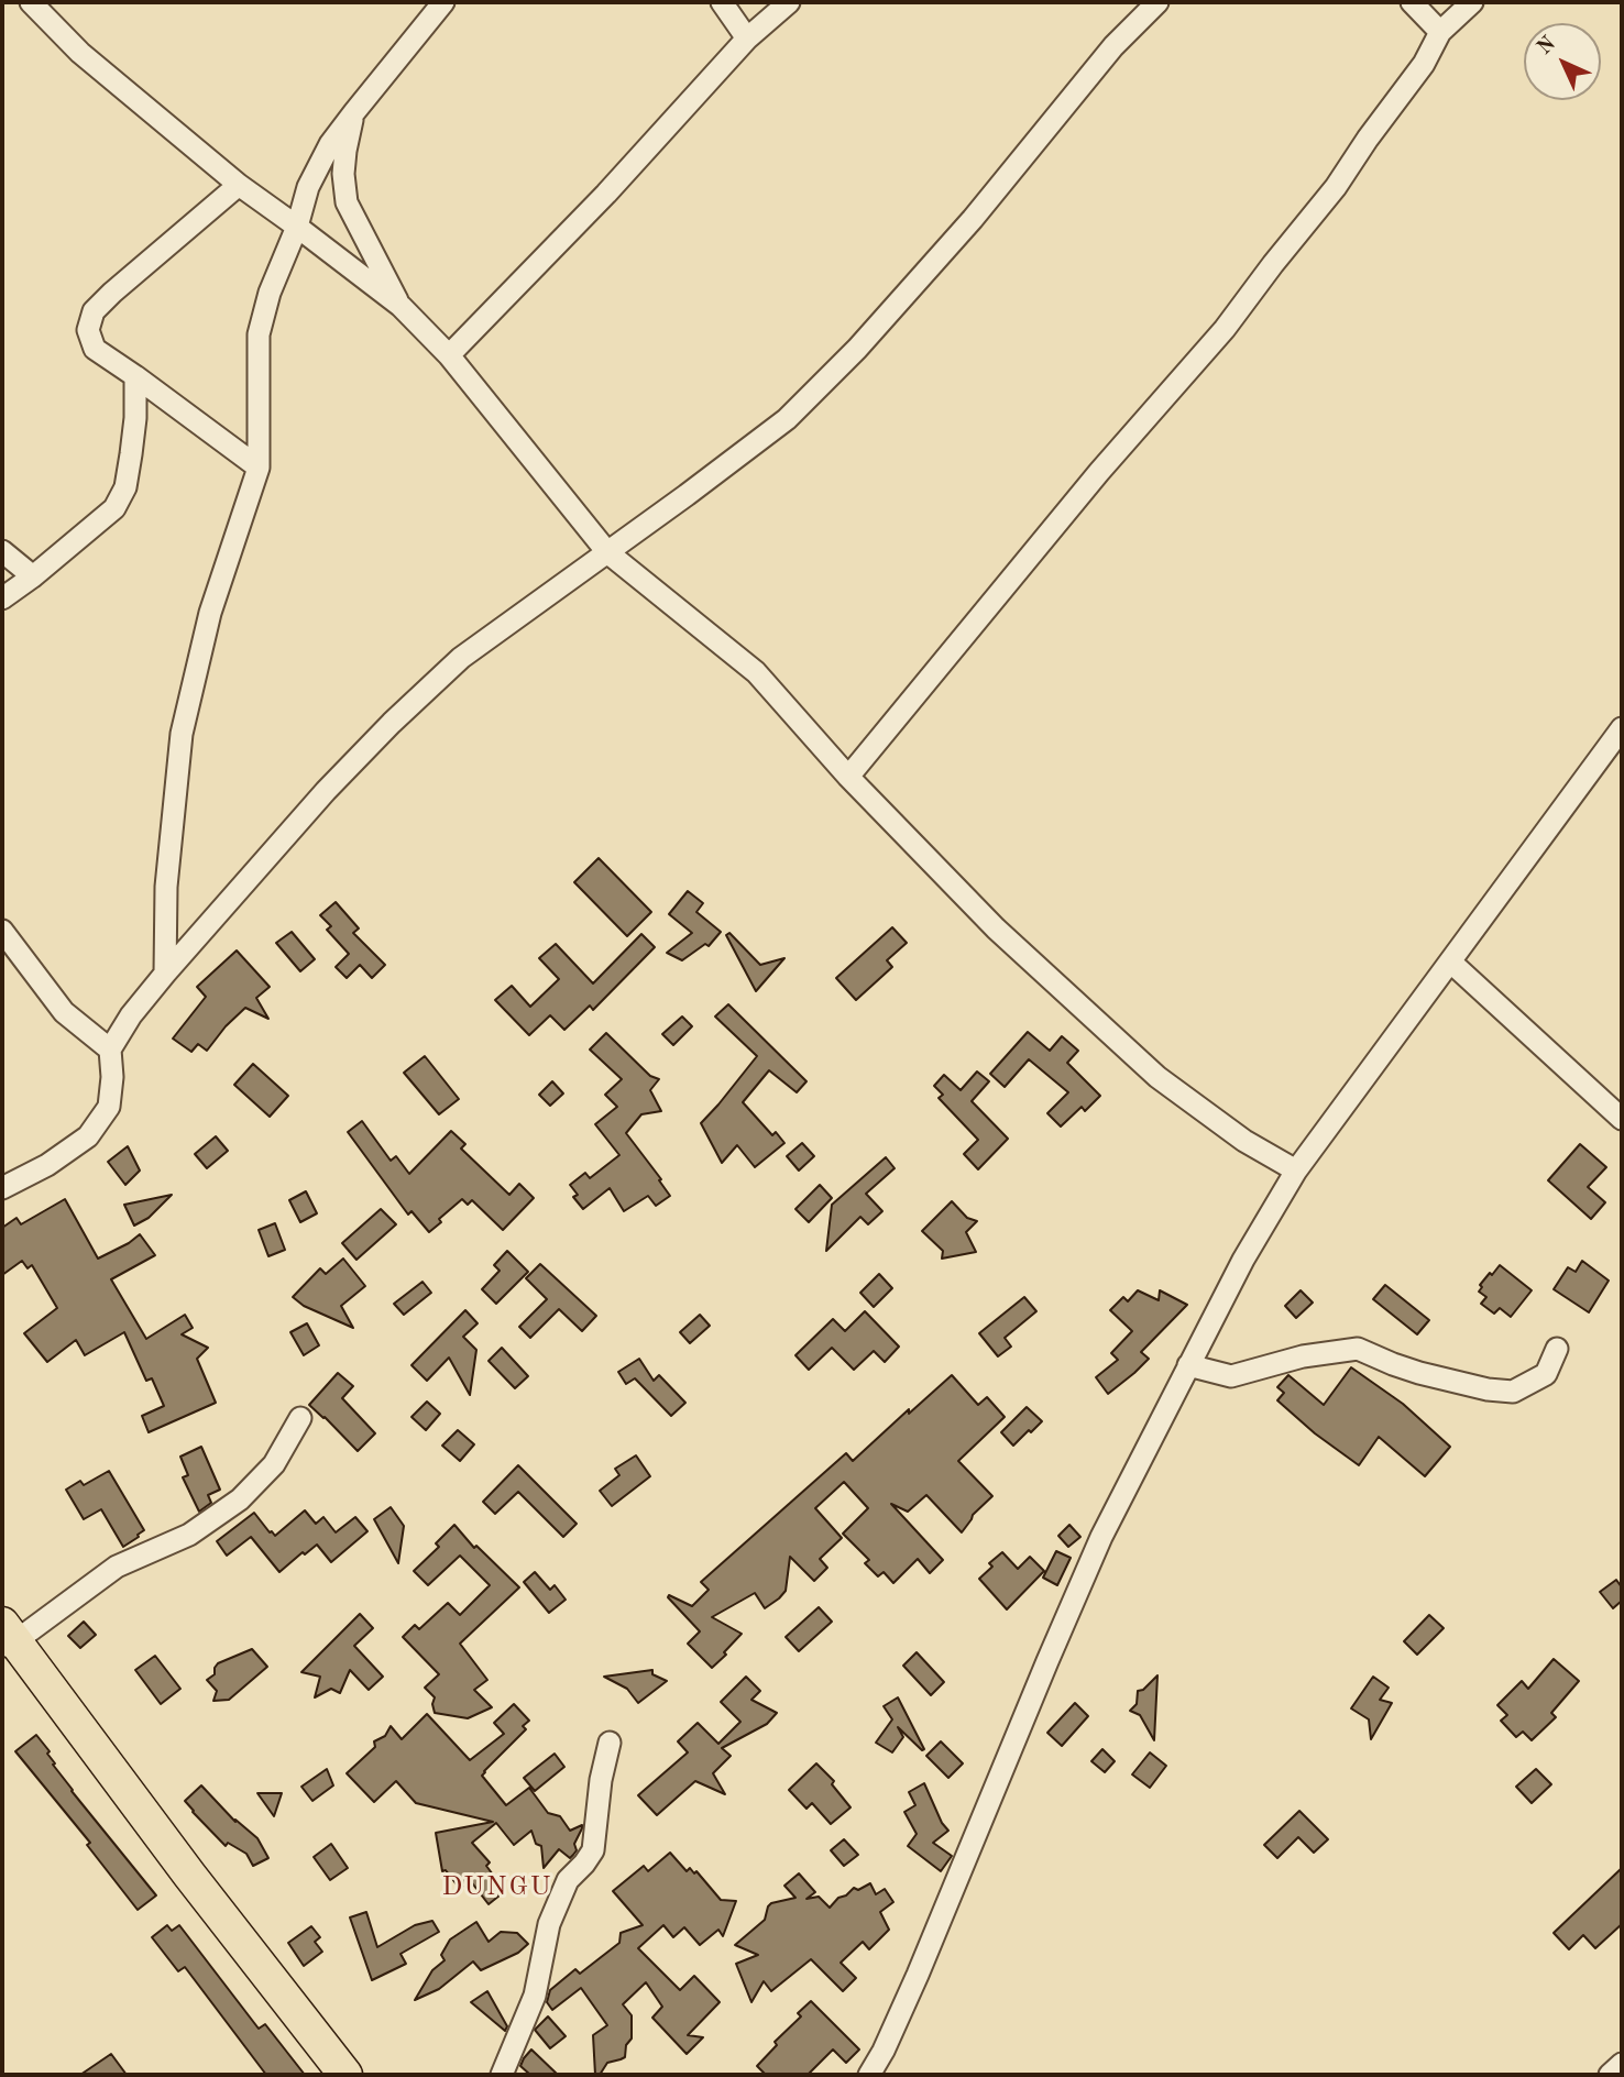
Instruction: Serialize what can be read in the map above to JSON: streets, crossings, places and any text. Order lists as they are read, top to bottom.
{
  "districts": ["DUNGU"],
  "north": "top left"
}
